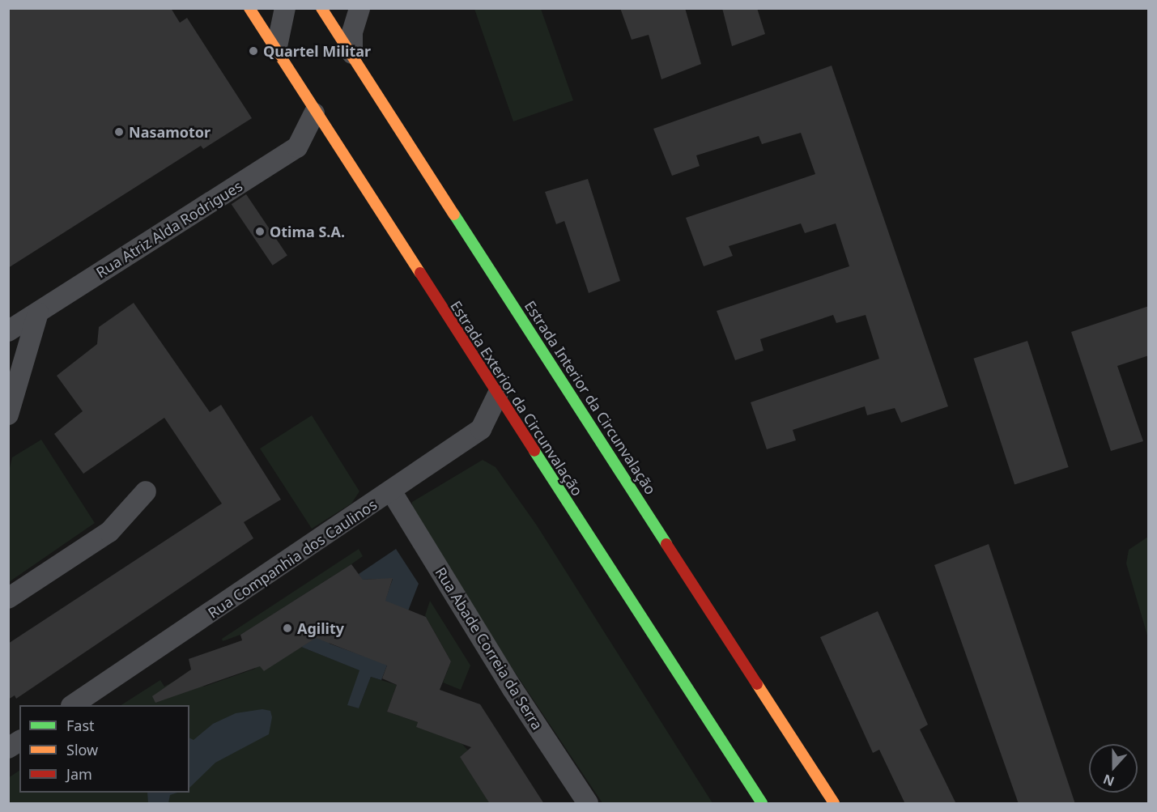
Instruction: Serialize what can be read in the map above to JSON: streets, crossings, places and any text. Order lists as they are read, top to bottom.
{
  "streets": {
    "main road": ["Estrada Interior da Circunvalação", "Estrada Exterior da Circunvalação"],
    "street": ["Rua Atriz Alda Rodrigues", "Rua Companhia dos Caulinos", "Rua Abade Correia da Serra"]
  },
  "crossings": [
    ["Rua Atriz Alda Rodrigues", "Estrada Exterior da Circunvalação"],
    ["Estrada Exterior da Circunvalação", "Rua Companhia dos Caulinos"],
    ["Rua Companhia dos Caulinos", "Rua Abade Correia da Serra"]
  ],
  "places": [
    "Quartel Militar",
    "Nasamotor",
    "Otima S.A.",
    "Agility"
  ],
  "legend": ["Fast", "Slow", "Jam"],
  "north": "bottom"
}
